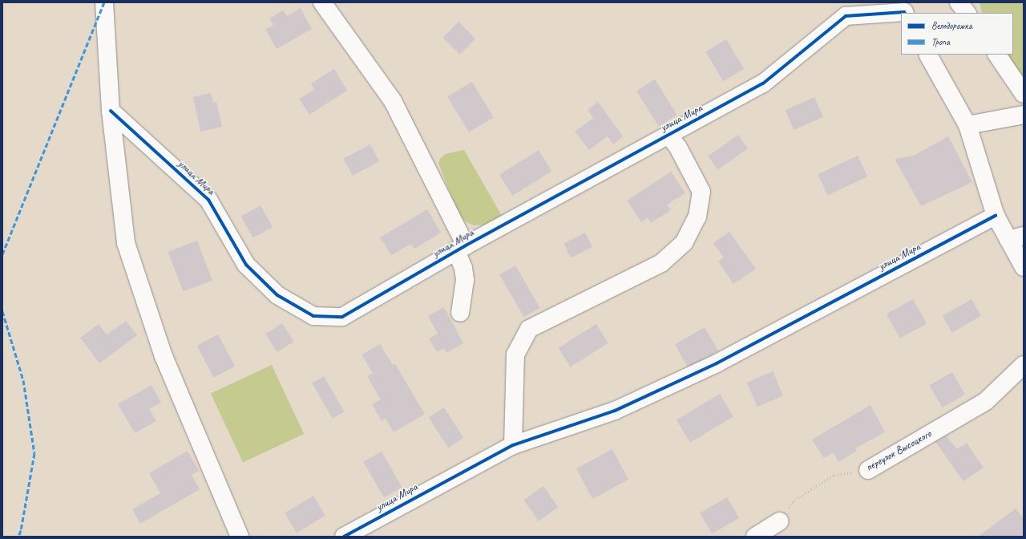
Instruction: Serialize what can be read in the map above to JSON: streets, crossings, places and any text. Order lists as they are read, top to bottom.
{
  "streets": {
    "street": ["улица Мира", "переулок Высоцкого"]
  },
  "legend": ["Велодорожка", "Тропа"]
}
